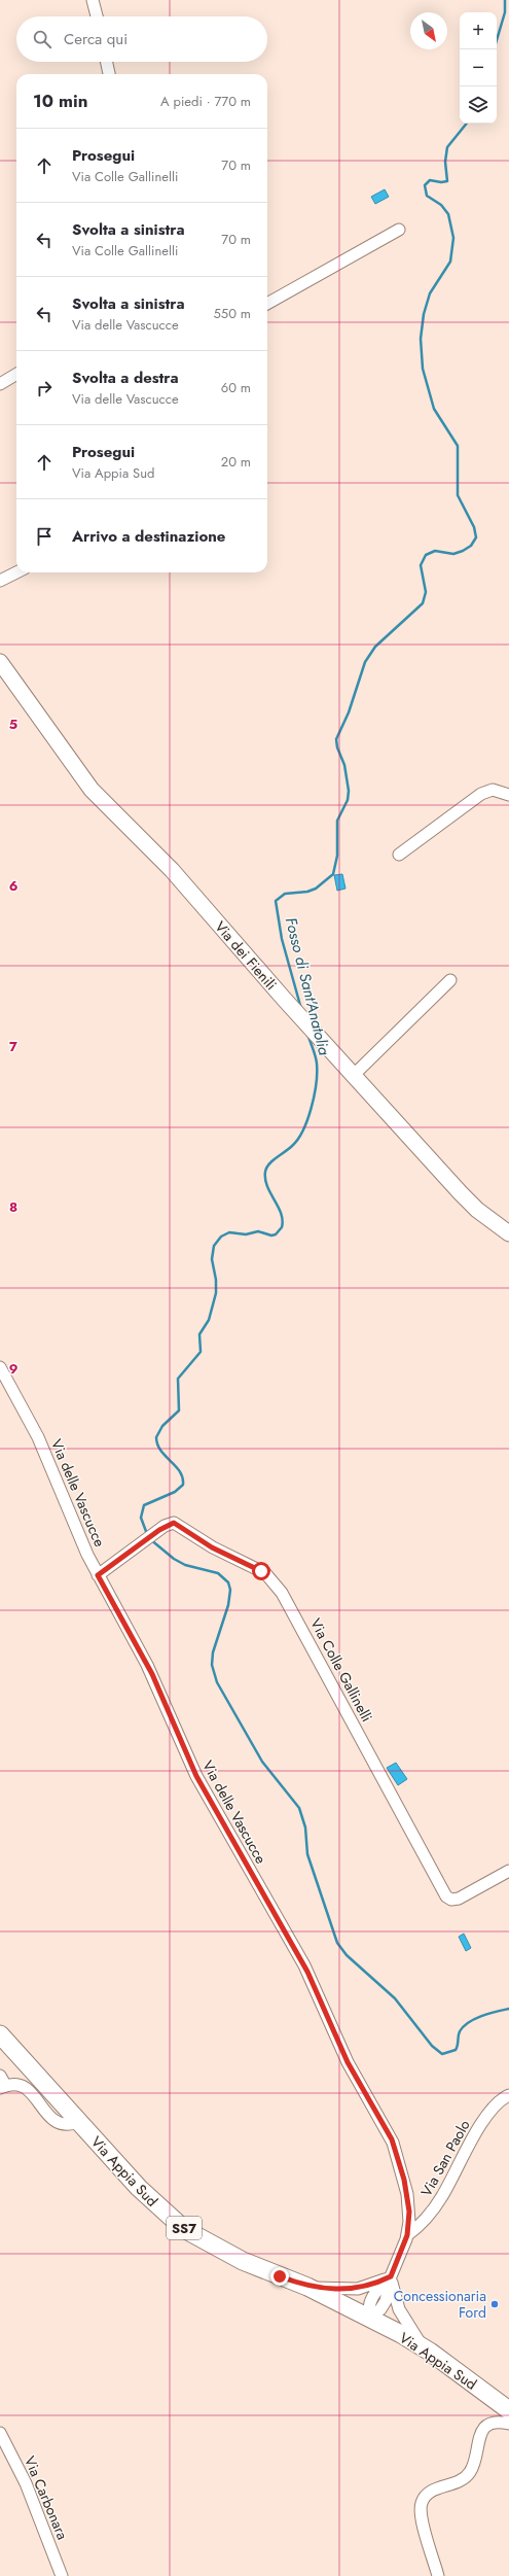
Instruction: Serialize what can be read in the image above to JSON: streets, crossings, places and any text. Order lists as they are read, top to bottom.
{
  "streets": {
    "main road": ["Via Appia Sud", "SS7"],
    "street": [
      "Via dei Fienili",
      "Via delle Vascucce",
      "Via Colle Gallinelli",
      "Via San Paolo",
      "Via Carbonara"
    ]
  },
  "crossings": [
    ["Via delle Vascucce", "Via Colle Gallinelli"],
    ["Via delle Vascucce", "Via San Paolo"],
    ["Via delle Vascucce", "Via Appia Sud"]
  ],
  "water": ["Fosso di Sant'Anatolia"],
  "places": ["Concessionaria Ford"],
  "north": "bottom right",
  "page": {
    "map_buttons": ["+", "−"],
    "search": "Cerca qui",
    "heading": ["10 min", "A piedi · 770 m"],
    "list": [
      ["Prosegui", "Via Colle Gallinelli", "70 m"],
      ["Svolta a sinistra", "Via Colle Gallinelli", "70 m"],
      ["Svolta a sinistra", "Via delle Vascucce", "550 m"],
      ["Svolta a destra", "Via delle Vascucce", "60 m"],
      ["Prosegui", "Via Appia Sud", "20 m"],
      "Arrivo a destinazione"
    ]
  },
  "grid": {
    "rows": [
      "5",
      "6",
      "7",
      "8",
      "9"
    ]
  }
}
